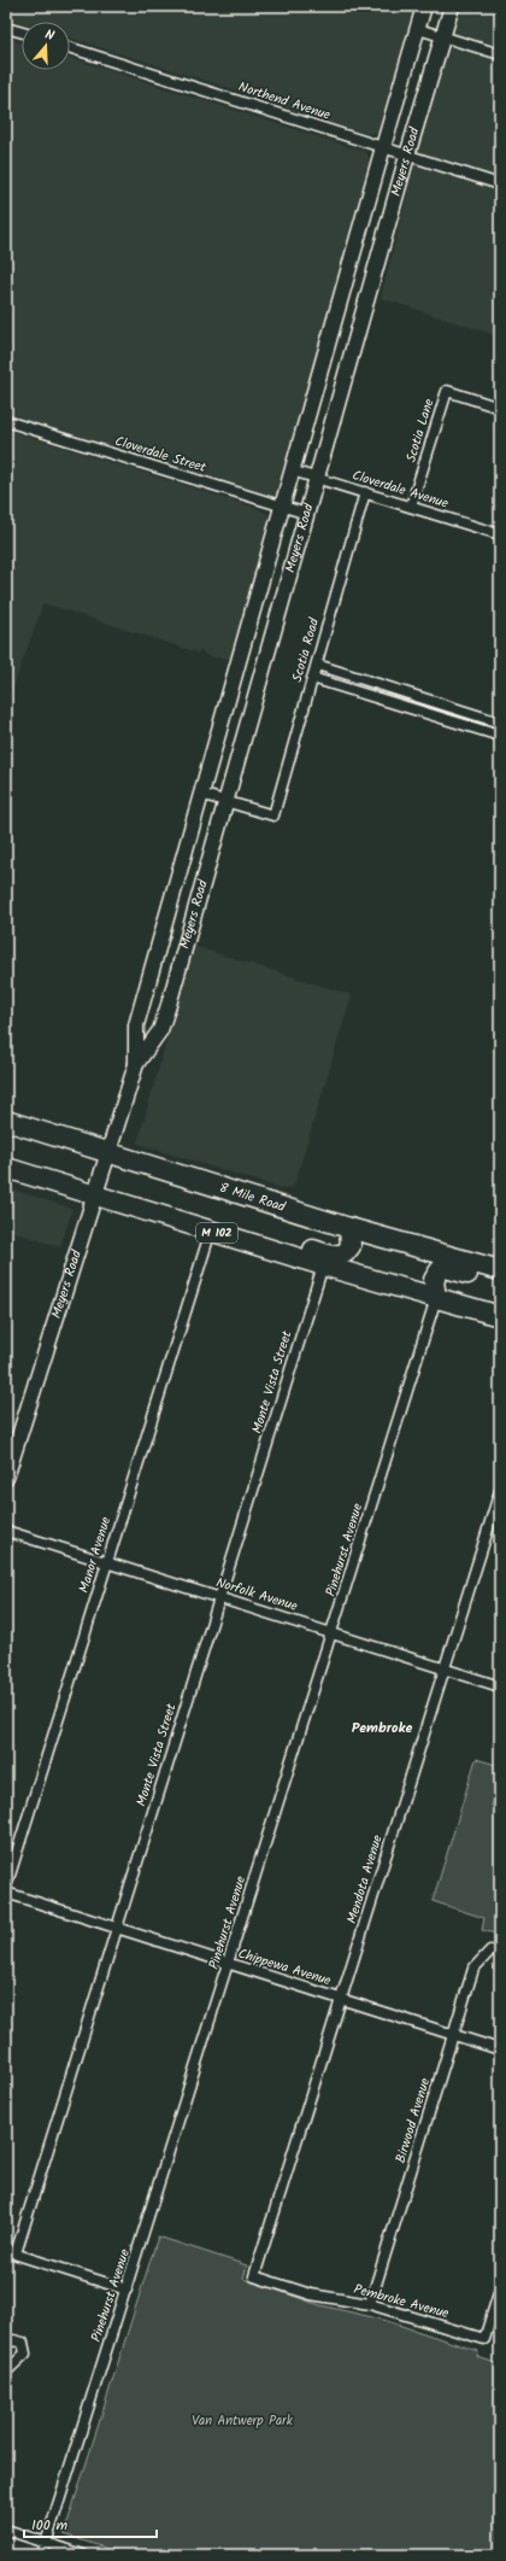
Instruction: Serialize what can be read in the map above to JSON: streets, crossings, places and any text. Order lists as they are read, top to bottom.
{
  "streets": {
    "highway": ["8 Mile Road", "M 102"],
    "street": [
      "Northend Avenue",
      "Meyers Road",
      "Scotia Lane",
      "Cloverdale Street",
      "Cloverdale Avenue",
      "Scotia Road",
      "Monte Vista Street",
      "Pinehurst Avenue",
      "Manor Avenue",
      "Norfolk Avenue",
      "Mendota Avenue",
      "Chippewa Avenue",
      "Birwood Avenue",
      "Pembroke Avenue"
    ]
  },
  "crossings": [
    ["Northend Avenue", "Meyers Road"],
    ["Meyers Road", "Cloverdale Street"],
    ["Meyers Road", "Cloverdale Avenue"],
    ["Meyers Road", "Scotia Road"],
    ["Meyers Road", "8 Mile Road"],
    ["Meyers Road", "M 102"],
    ["Scotia Lane", "Cloverdale Avenue"],
    ["Cloverdale Avenue", "Scotia Road"],
    ["M 102", "Monte Vista Street"],
    ["M 102", "Pinehurst Avenue"],
    ["M 102", "Manor Avenue"],
    ["Monte Vista Street", "Norfolk Avenue"],
    ["Monte Vista Street", "Chippewa Avenue"],
    ["Pinehurst Avenue", "Norfolk Avenue"],
    ["Pinehurst Avenue", "Chippewa Avenue"],
    ["Manor Avenue", "Norfolk Avenue"],
    ["Norfolk Avenue", "Mendota Avenue"],
    ["Mendota Avenue", "Chippewa Avenue"],
    ["Mendota Avenue", "Pembroke Avenue"],
    ["Chippewa Avenue", "Birwood Avenue"],
    ["Birwood Avenue", "Pembroke Avenue"]
  ],
  "districts": ["Pembroke"],
  "parks": ["Van Antwerp Park"],
  "scale_bar": "100 m",
  "north": "top"
}
